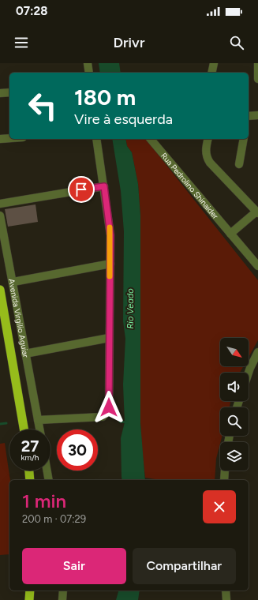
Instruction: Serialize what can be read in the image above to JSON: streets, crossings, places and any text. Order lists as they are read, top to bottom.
{
  "streets": {
    "street": ["Rua Pedrolino Shinaider", "Avenida Virgilio Aguiar"]
  },
  "water": ["Rio Veado"],
  "north": "bottom right",
  "page": {
    "status": "07:28",
    "header": "Drivr",
    "turn": ["180 m", "Vire à esquerda"],
    "speed": "27 km/h",
    "limit": "30",
    "heading": ["1 min", "200 m · 07:29"],
    "buttons": ["Sair", "Compartilhar"]
  }
}
